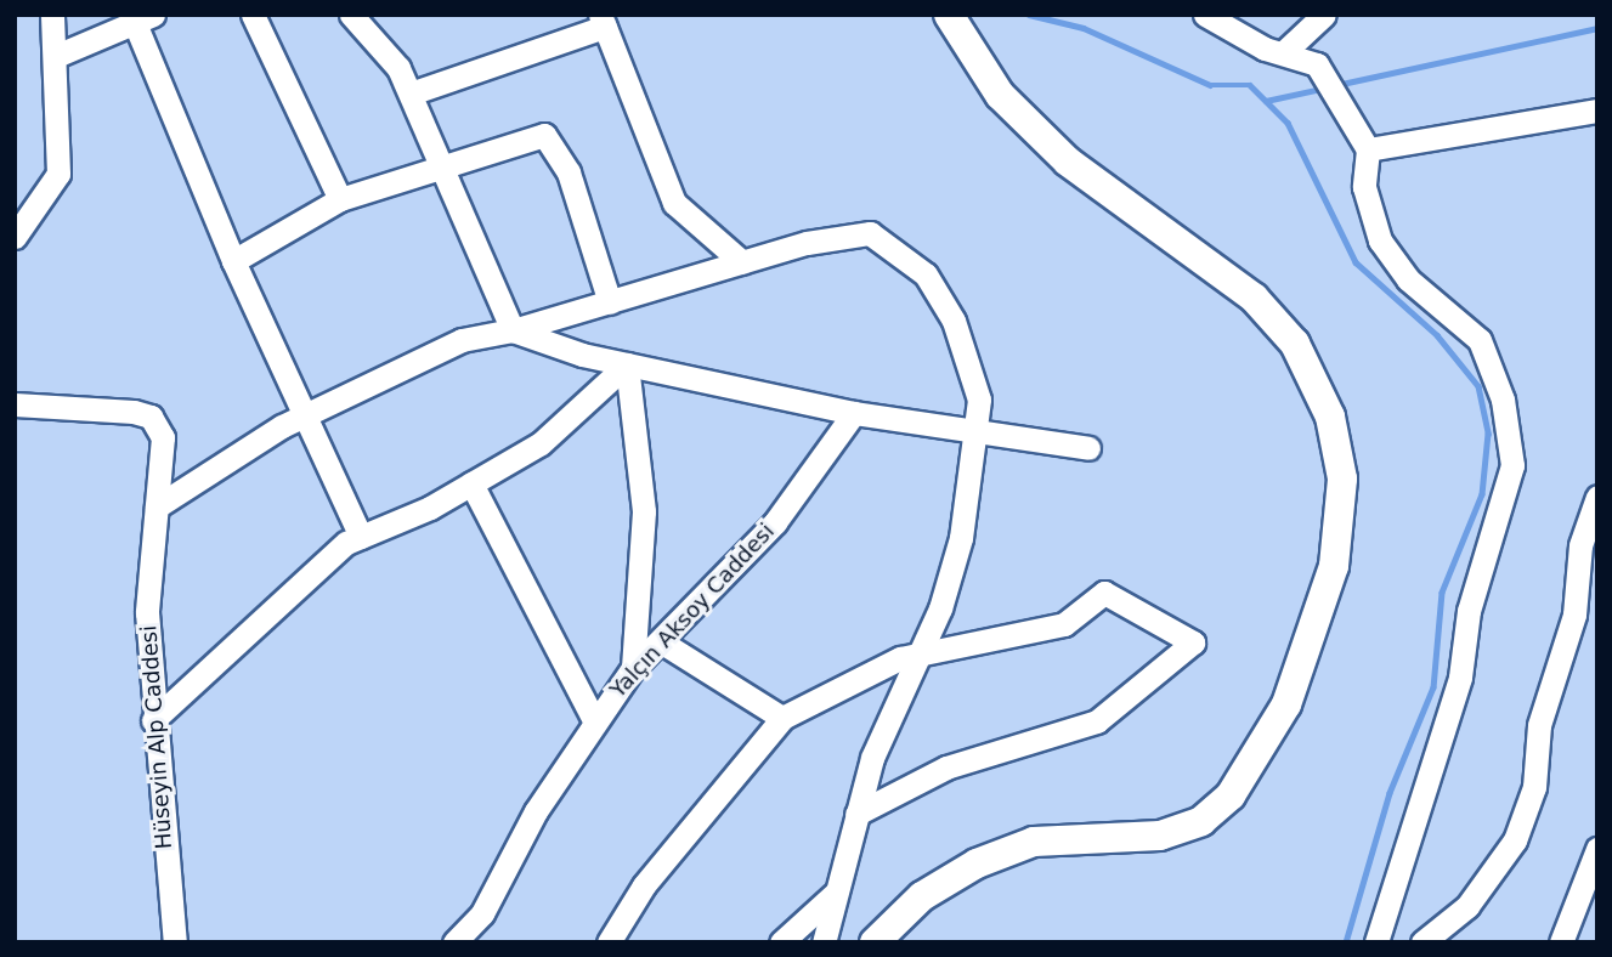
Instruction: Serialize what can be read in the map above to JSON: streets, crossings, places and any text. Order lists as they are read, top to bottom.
{
  "streets": {
    "street": ["Yalçın Aksoy Caddesi", "Hüseyin Alp Caddesi"]
  }
}
